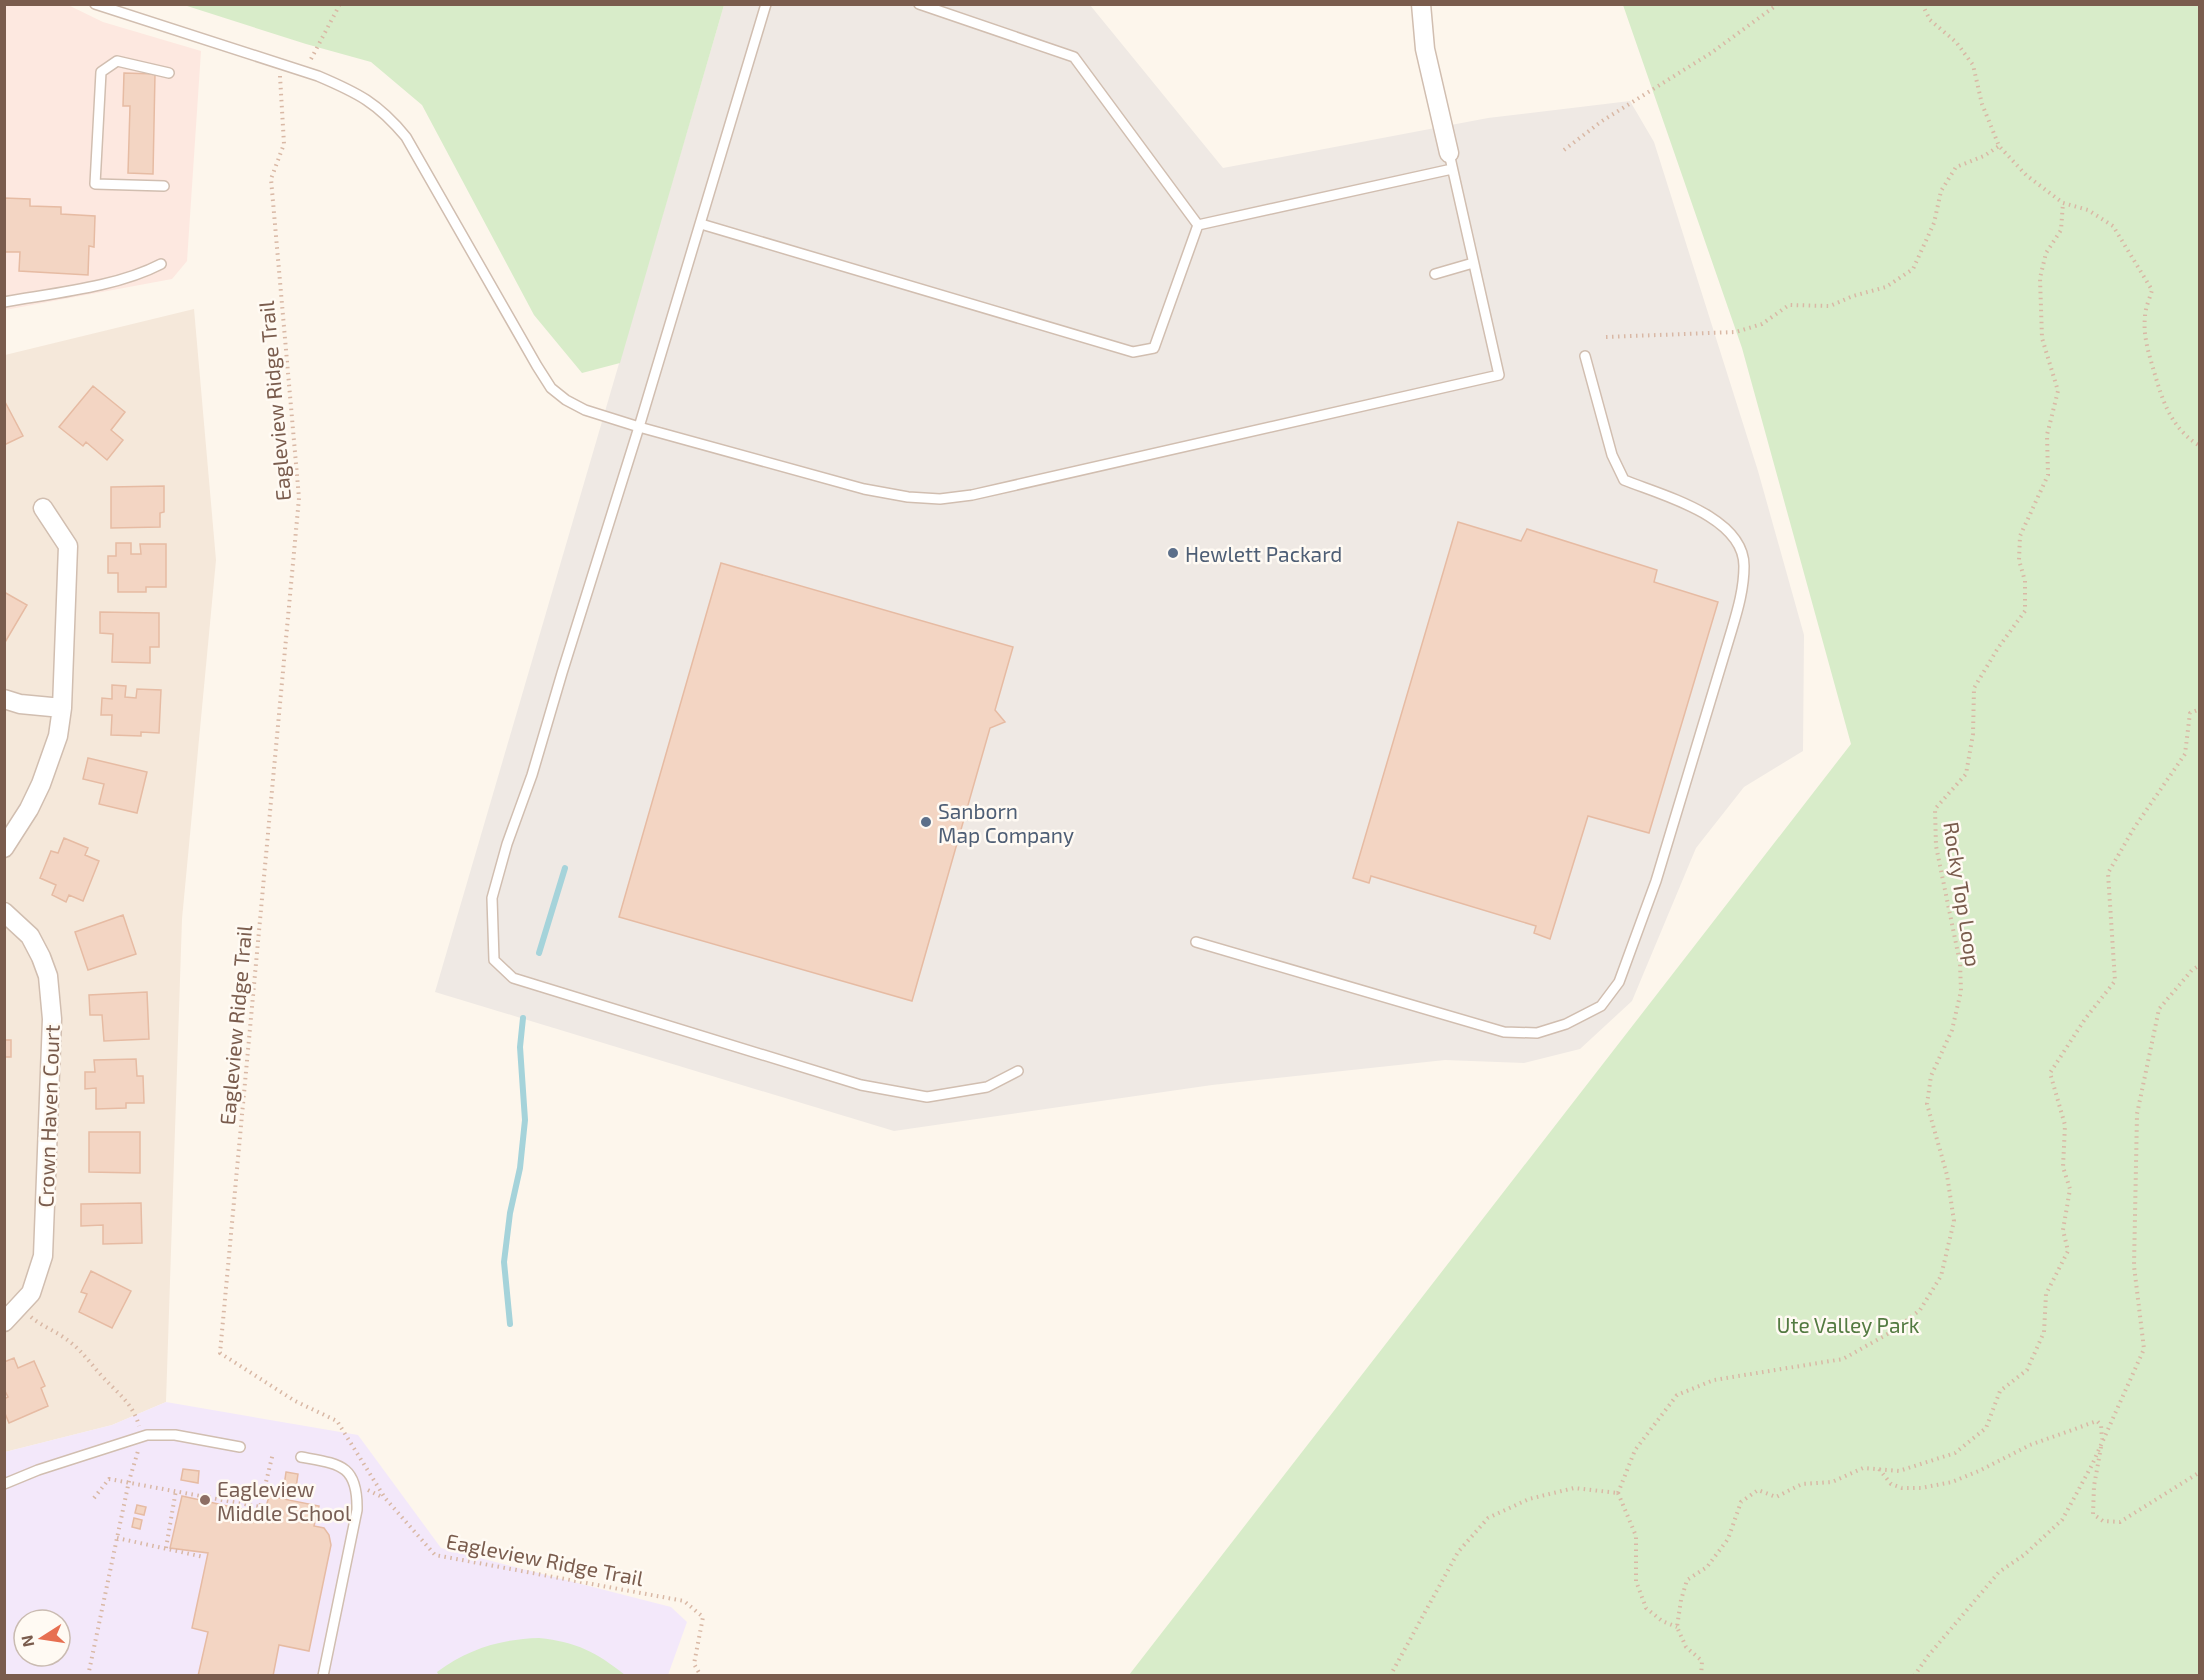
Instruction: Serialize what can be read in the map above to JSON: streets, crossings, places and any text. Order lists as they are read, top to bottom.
{
  "streets": {
    "street": ["Crown Haven Court"],
    "path": ["Eagleview Ridge Trail", "Rocky Top Loop"]
  },
  "parks": ["Ute Valley Park"],
  "places": ["Hewlett Packard", "Sanborn Map Company", "Eagleview Middle School"],
  "north": "left"
}
